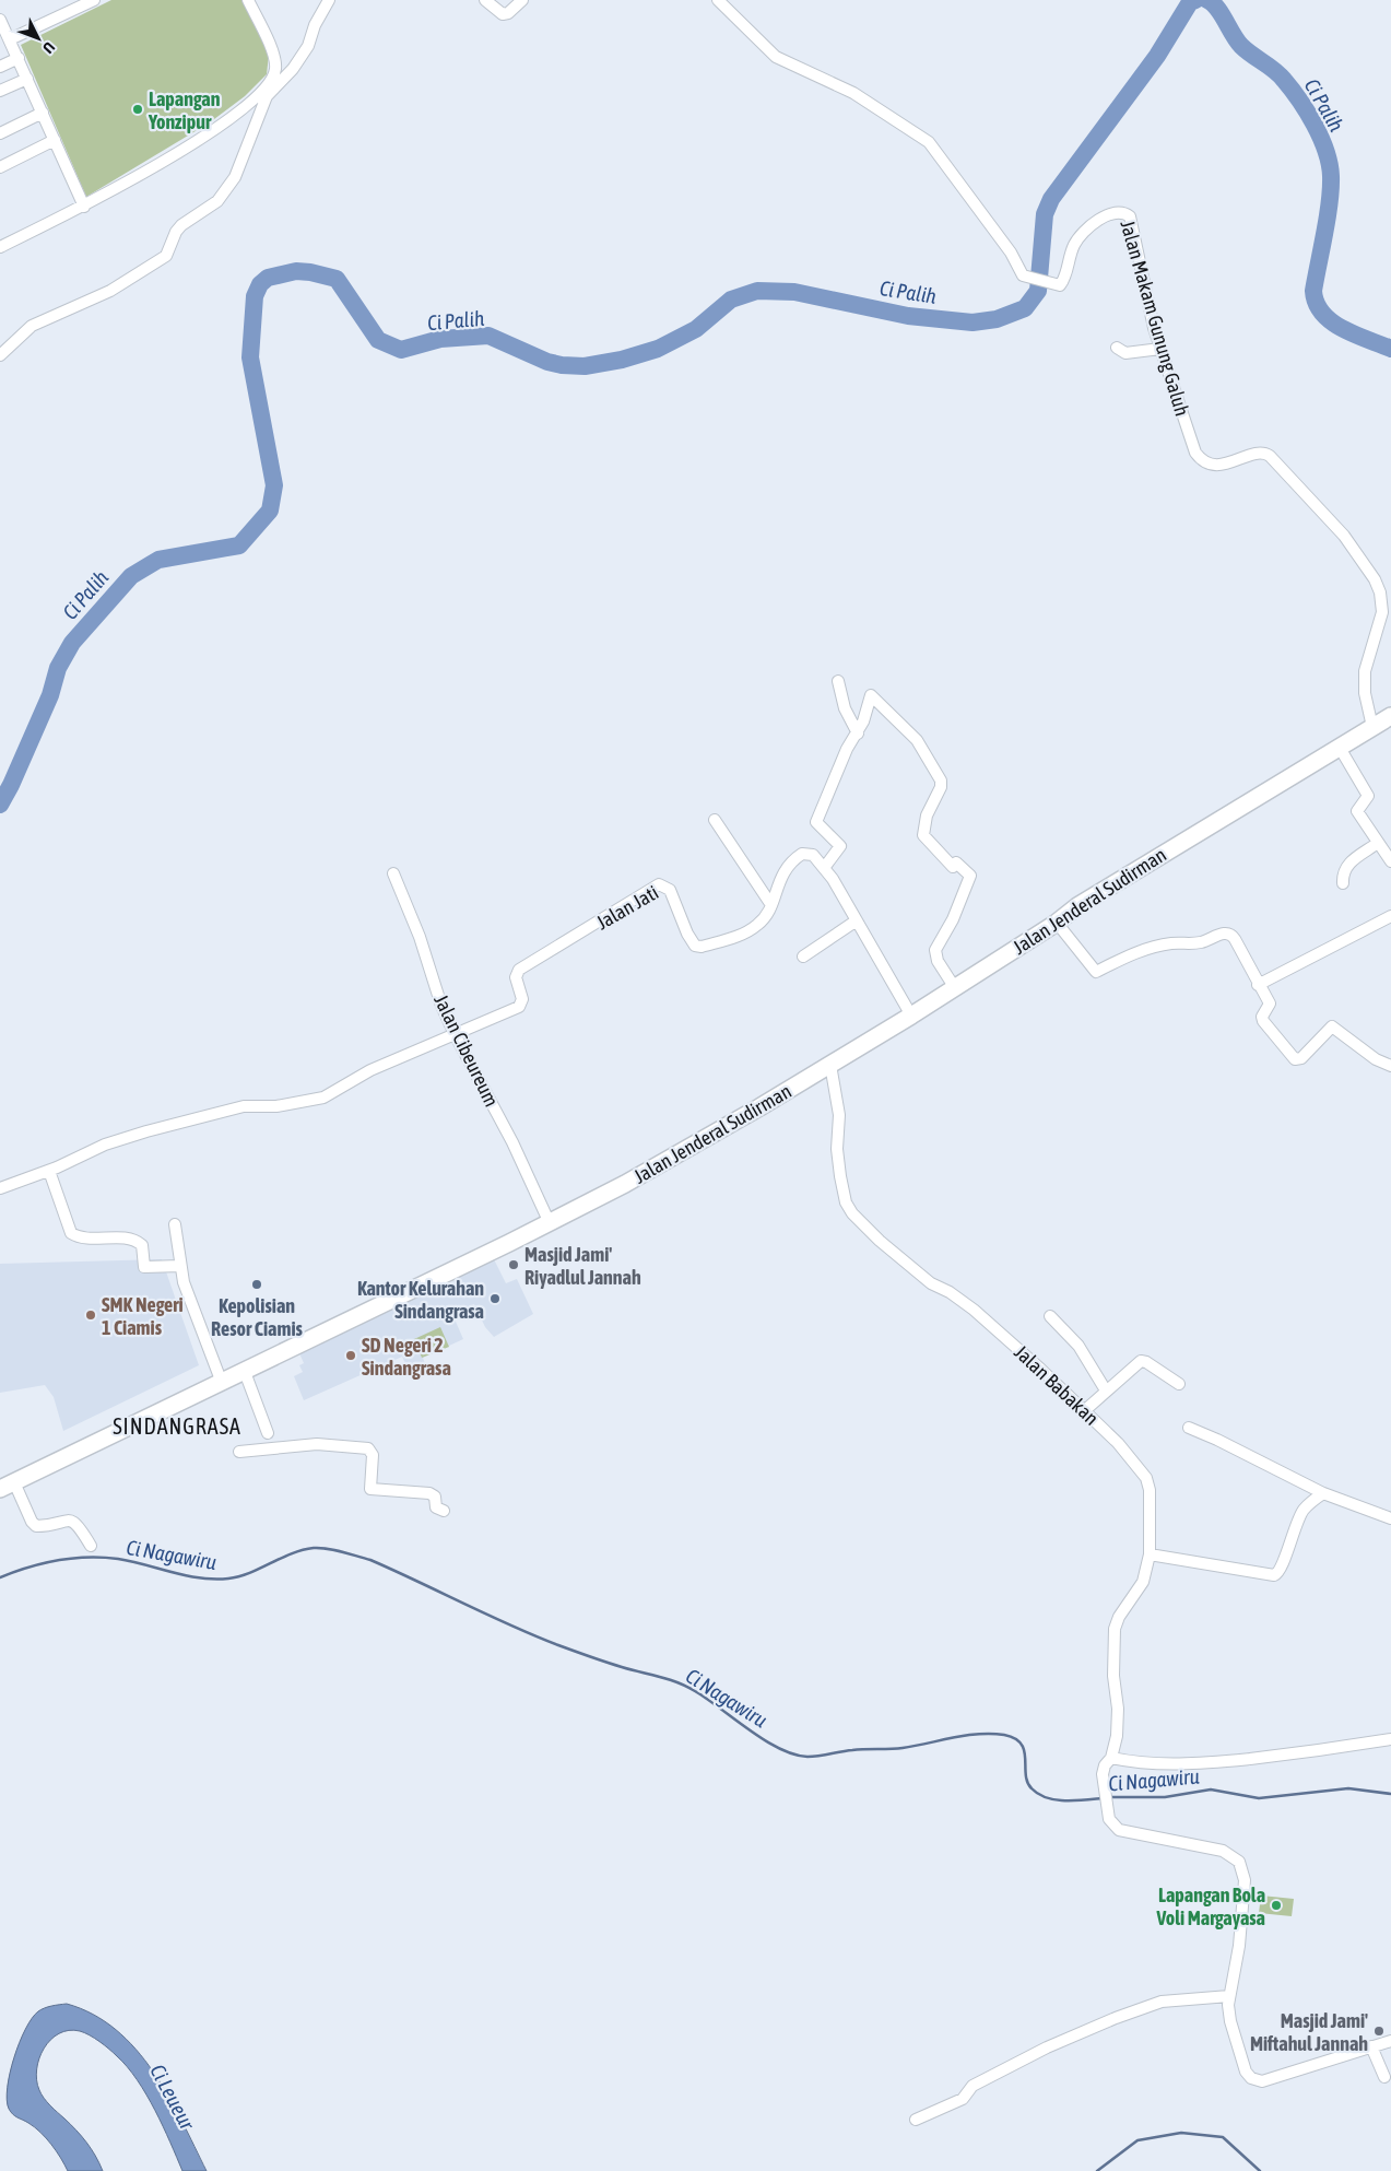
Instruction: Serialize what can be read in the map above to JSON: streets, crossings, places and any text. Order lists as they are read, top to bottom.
{
  "streets": {
    "highway": ["Jalan Jenderal Sudirman"],
    "street": [
      "Jalan Makam Gunung Galuh",
      "Jalan Jati",
      "Jalan Cibeureum",
      "Jalan Babakan"
    ]
  },
  "crossings": [
    ["Jalan Makam Gunung Galuh", "Jalan Jenderal Sudirman"],
    ["Jalan Jenderal Sudirman", "Jalan Jati"],
    ["Jalan Jenderal Sudirman", "Jalan Cibeureum"],
    ["Jalan Jenderal Sudirman", "Jalan Babakan"],
    ["Jalan Jati", "Jalan Cibeureum"]
  ],
  "districts": ["SINDANGRASA"],
  "water": ["Ci Palih", "Ci Nagawiru", "Ci Leueur"],
  "places": [
    "Lapangan Yonzipur",
    "Masjid Jami' Riyadlul Jannah",
    "Kepolisian Resor Ciamis",
    "Kantor Kelurahan Sindangrasa",
    "SMK Negeri 1 Ciamis",
    "SD Negeri 2 Sindangrasa",
    "Lapangan Bola Voli Margayasa",
    "Masjid Jami' Miftahul Jannah"
  ],
  "north": "bottom right"
}
